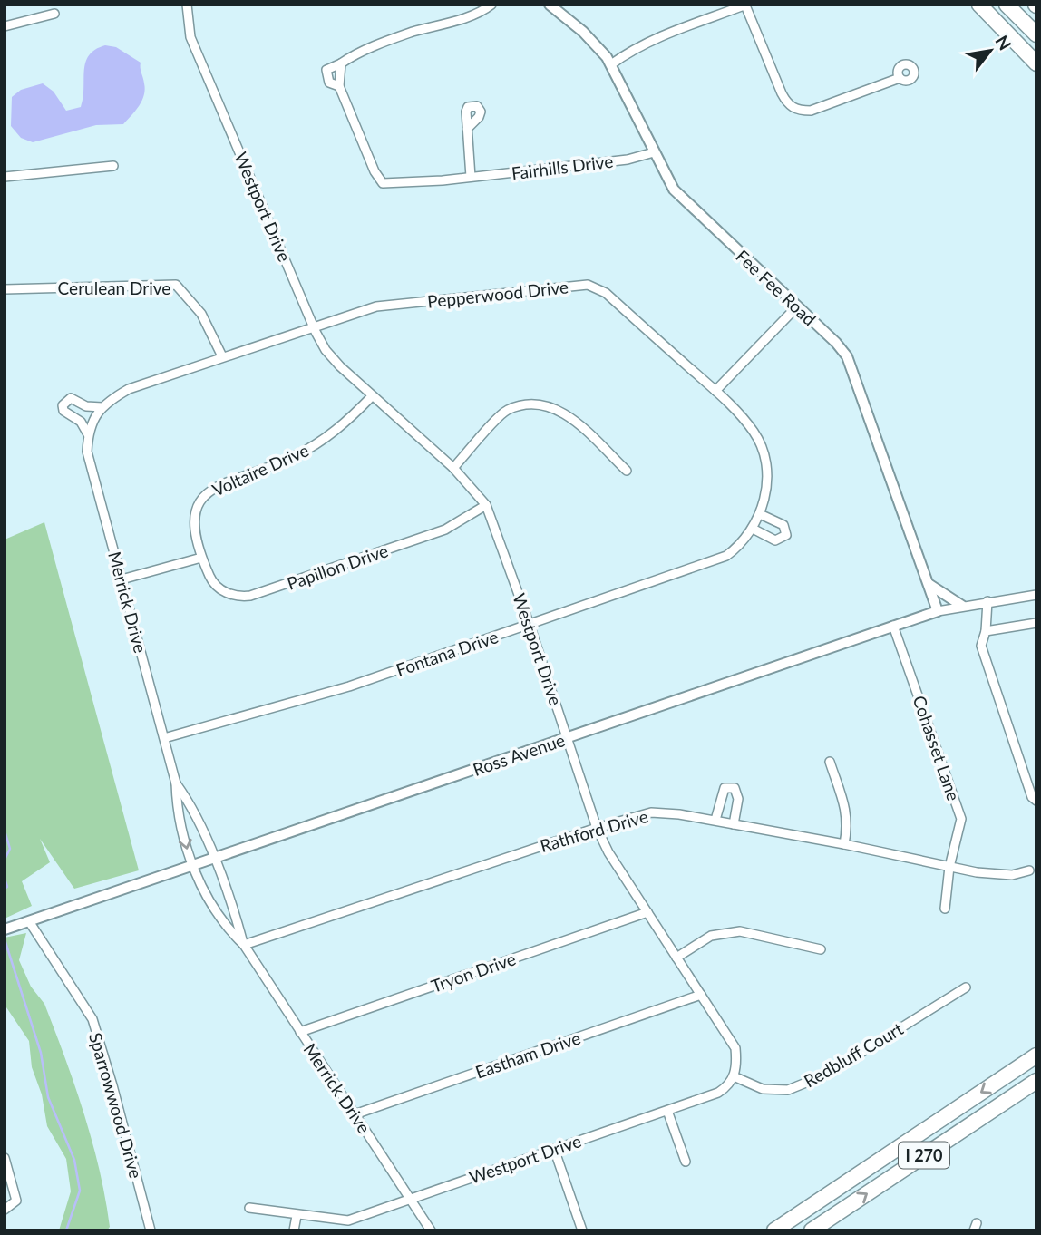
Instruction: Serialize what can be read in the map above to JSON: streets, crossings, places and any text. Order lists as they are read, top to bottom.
{
  "streets": {
    "highway": ["I 270"],
    "street": [
      "Fairhills Drive",
      "Westport Drive",
      "Cerulean Drive",
      "Fee Fee Road",
      "Pepperwood Drive",
      "Voltaire Drive",
      "Papillon Drive",
      "Merrick Drive",
      "Fontana Drive",
      "Cohasset Lane",
      "Ross Avenue",
      "Rathford Drive",
      "Tryon Drive",
      "Eastham Drive",
      "Redbluff Court",
      "Sparrowwood Drive"
    ]
  },
  "crossings": [
    ["Fairhills Drive", "Fee Fee Road"],
    ["Westport Drive", "Pepperwood Drive"],
    ["Westport Drive", "Voltaire Drive"],
    ["Westport Drive", "Papillon Drive"],
    ["Westport Drive", "Merrick Drive"],
    ["Westport Drive", "Fontana Drive"],
    ["Westport Drive", "Ross Avenue"],
    ["Westport Drive", "Rathford Drive"],
    ["Westport Drive", "Tryon Drive"],
    ["Westport Drive", "Eastham Drive"],
    ["Westport Drive", "Redbluff Court"],
    ["Cerulean Drive", "Pepperwood Drive"],
    ["Fee Fee Road", "Ross Avenue"],
    ["Pepperwood Drive", "Merrick Drive"],
    ["Pepperwood Drive", "Fontana Drive"],
    ["Voltaire Drive", "Papillon Drive"],
    ["Merrick Drive", "Fontana Drive"],
    ["Merrick Drive", "Ross Avenue"],
    ["Merrick Drive", "Rathford Drive"],
    ["Merrick Drive", "Tryon Drive"],
    ["Merrick Drive", "Eastham Drive"],
    ["Cohasset Lane", "Ross Avenue"],
    ["Cohasset Lane", "Rathford Drive"],
    ["Ross Avenue", "Sparrowwood Drive"]
  ],
  "north": "top right"
}
